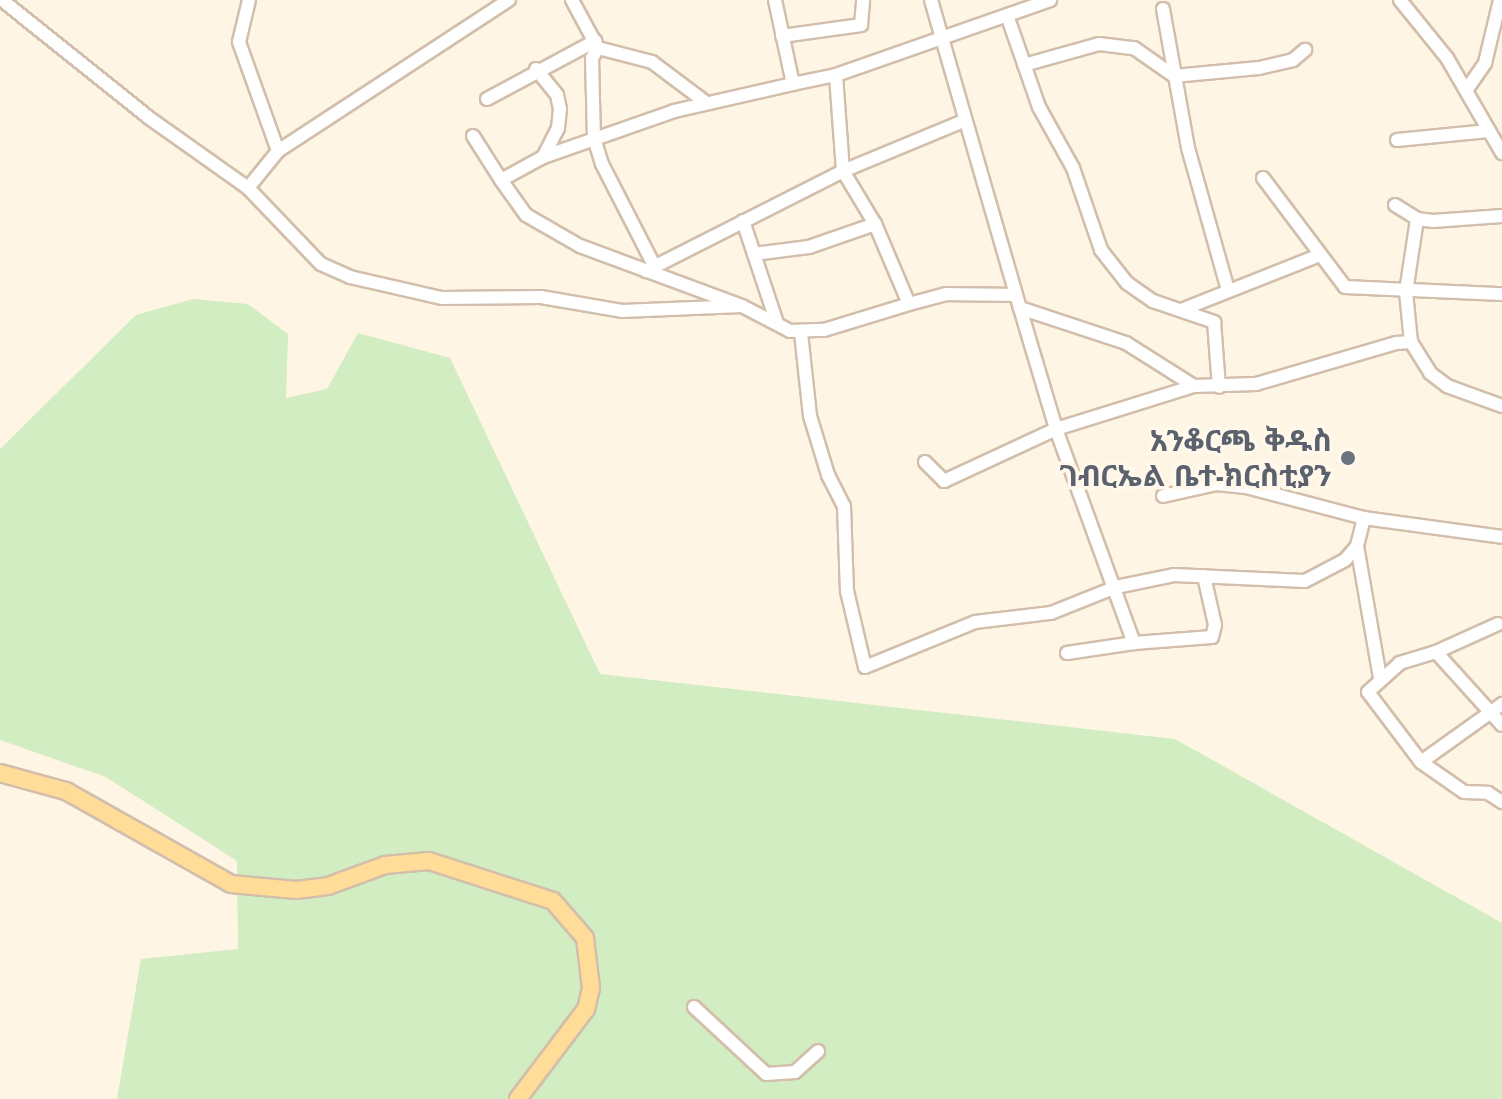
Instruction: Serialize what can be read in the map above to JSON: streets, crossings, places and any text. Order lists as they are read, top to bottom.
{
  "places": ["አንቆርጫ ቅዱስ ገብርኤል ቤተ-ክርስቲያን"]
}
